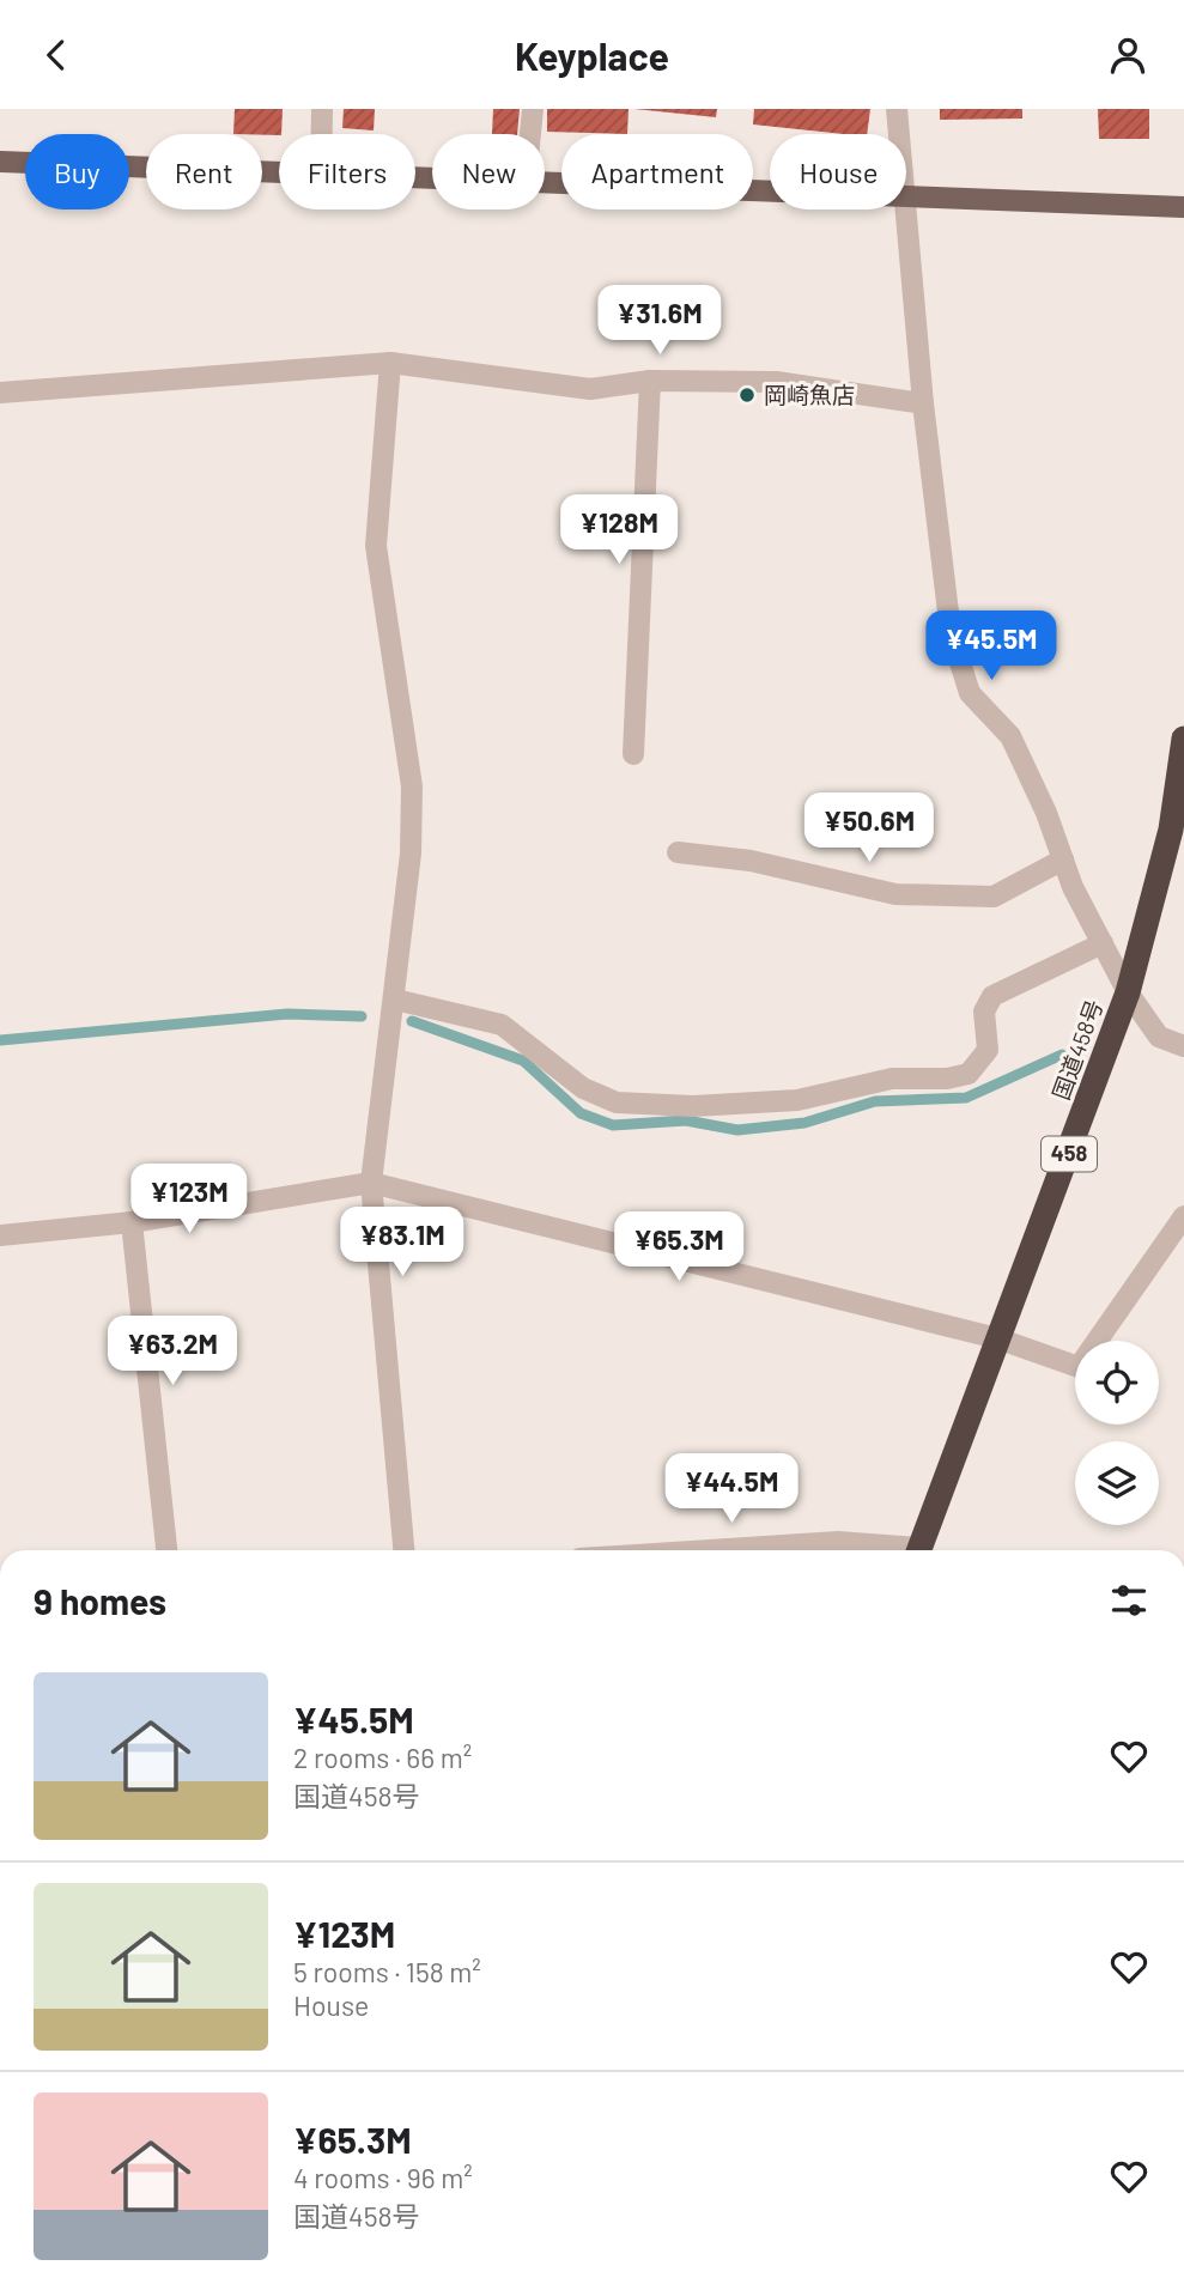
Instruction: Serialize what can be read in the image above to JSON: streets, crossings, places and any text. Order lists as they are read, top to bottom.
{
  "streets": {
    "highway": ["国道458号", "458"]
  },
  "places": ["岡崎魚店"],
  "page": {
    "header": "Keyplace",
    "chip": [
      "Buy",
      "Rent",
      "Filters",
      "New",
      "Apartment",
      "House"
    ],
    "price": [
      "¥31.6M",
      "¥128M",
      "¥45.5M",
      "¥50.6M",
      "¥123M",
      "¥83.1M",
      "¥65.3M",
      "¥63.2M",
      "¥44.5M"
    ],
    "heading": "9 homes",
    "list": [
      {
        "name": "¥45.5M",
        "note": "2 rooms · 66 m² · 国道458号"
      },
      {
        "name": "¥123M",
        "note": "5 rooms · 158 m² · House"
      },
      {
        "name": "¥65.3M",
        "note": "4 rooms · 96 m² · 国道458号"
      }
    ]
  }
}
